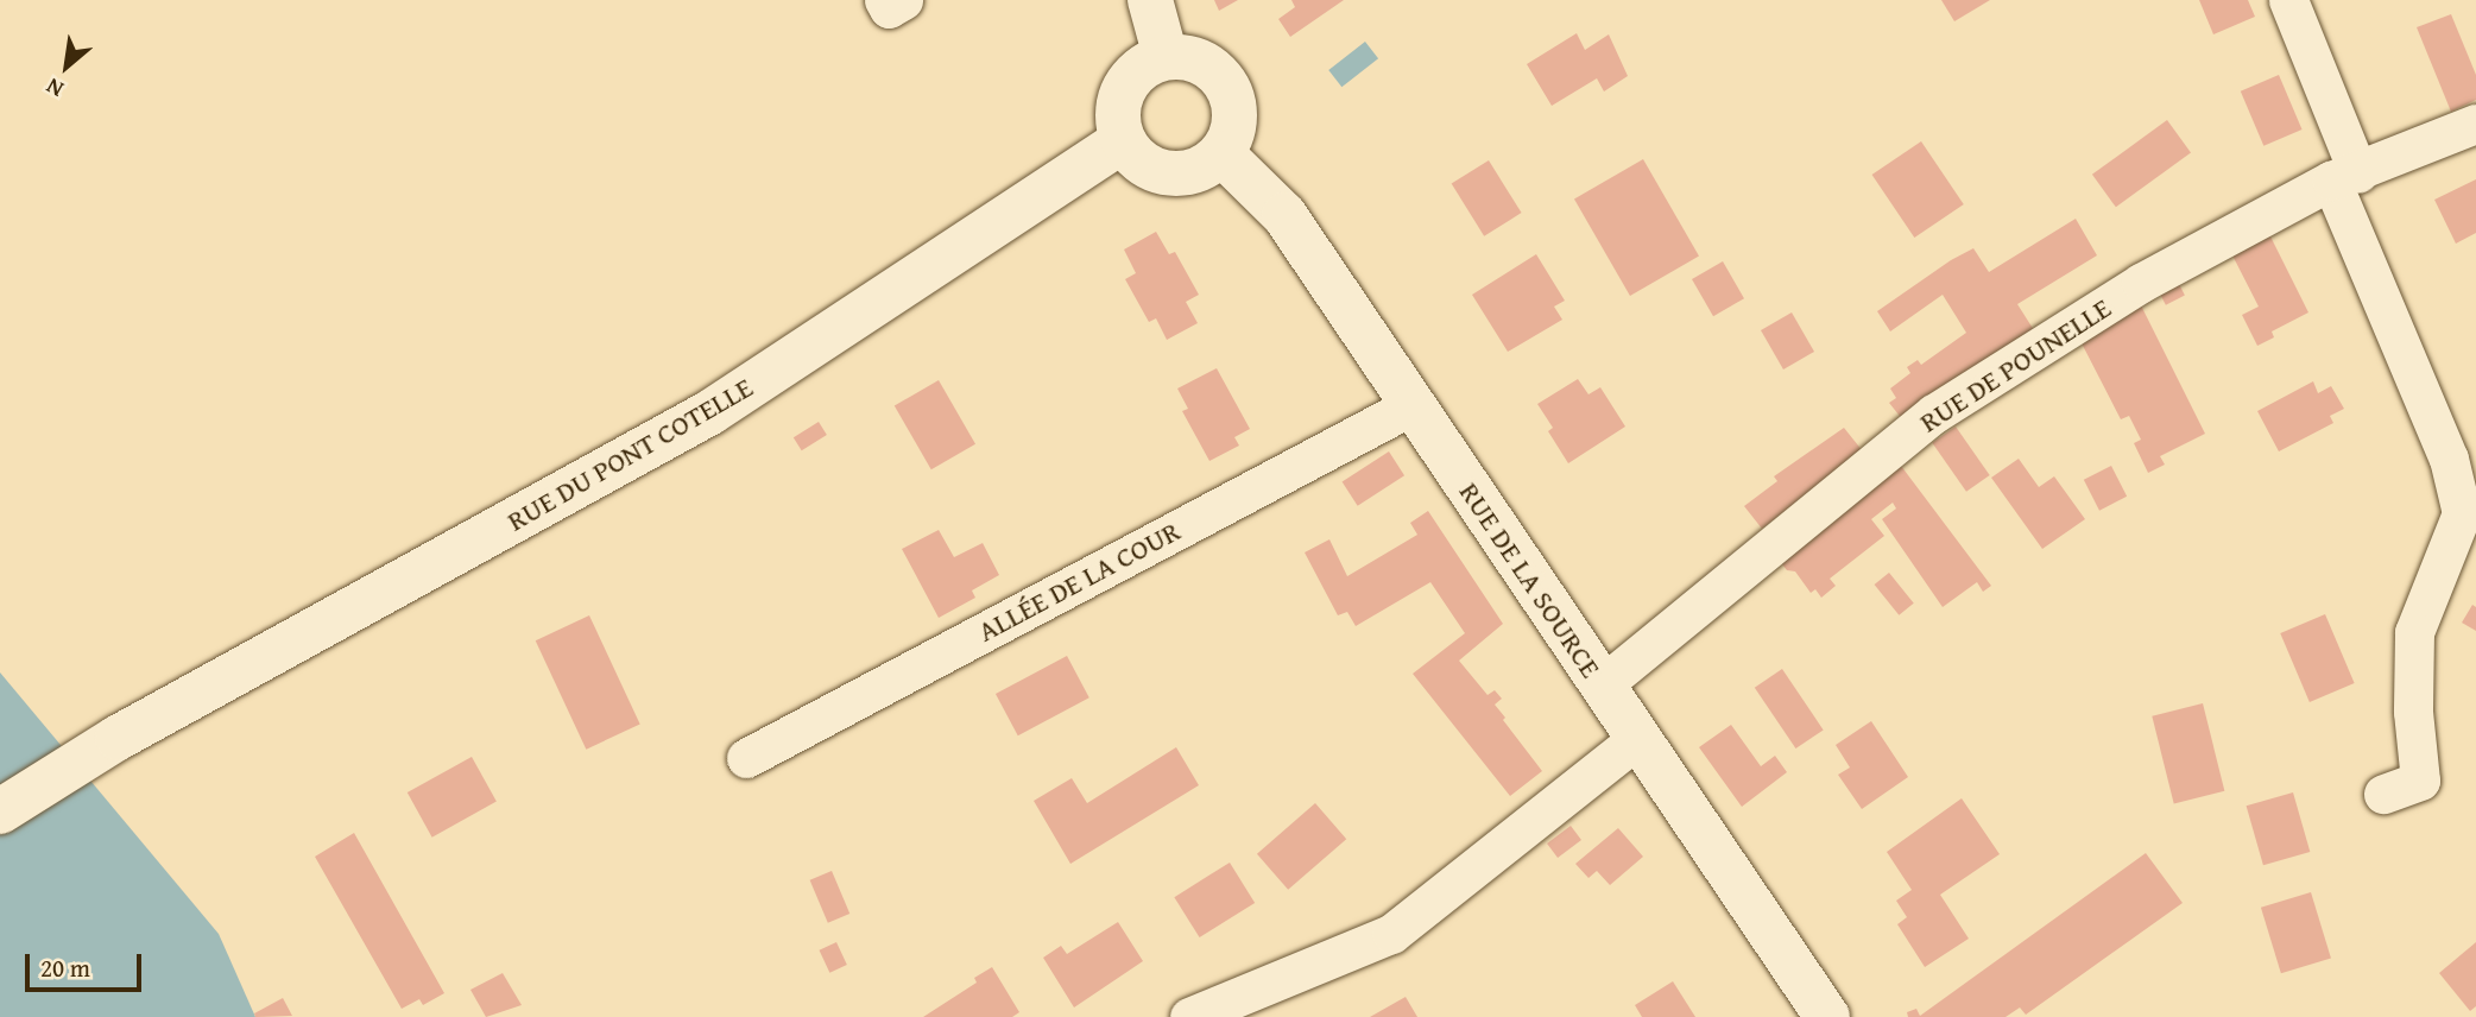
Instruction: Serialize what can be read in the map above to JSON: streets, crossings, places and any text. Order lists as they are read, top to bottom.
{
  "streets": {
    "main road": ["RUE DU PONT COTELLE", "RUE DE LA SOURCE"],
    "street": ["RUE DE POUNELLE", "ALLÉE DE LA COUR"]
  },
  "crossings": [
    ["RUE DE POUNELLE", "RUE DE LA SOURCE"],
    ["RUE DU PONT COTELLE", "RUE DE LA SOURCE"],
    ["RUE DE LA SOURCE", "ALLÉE DE LA COUR"]
  ],
  "scale_bar": "20 m",
  "north": "bottom left"
}
